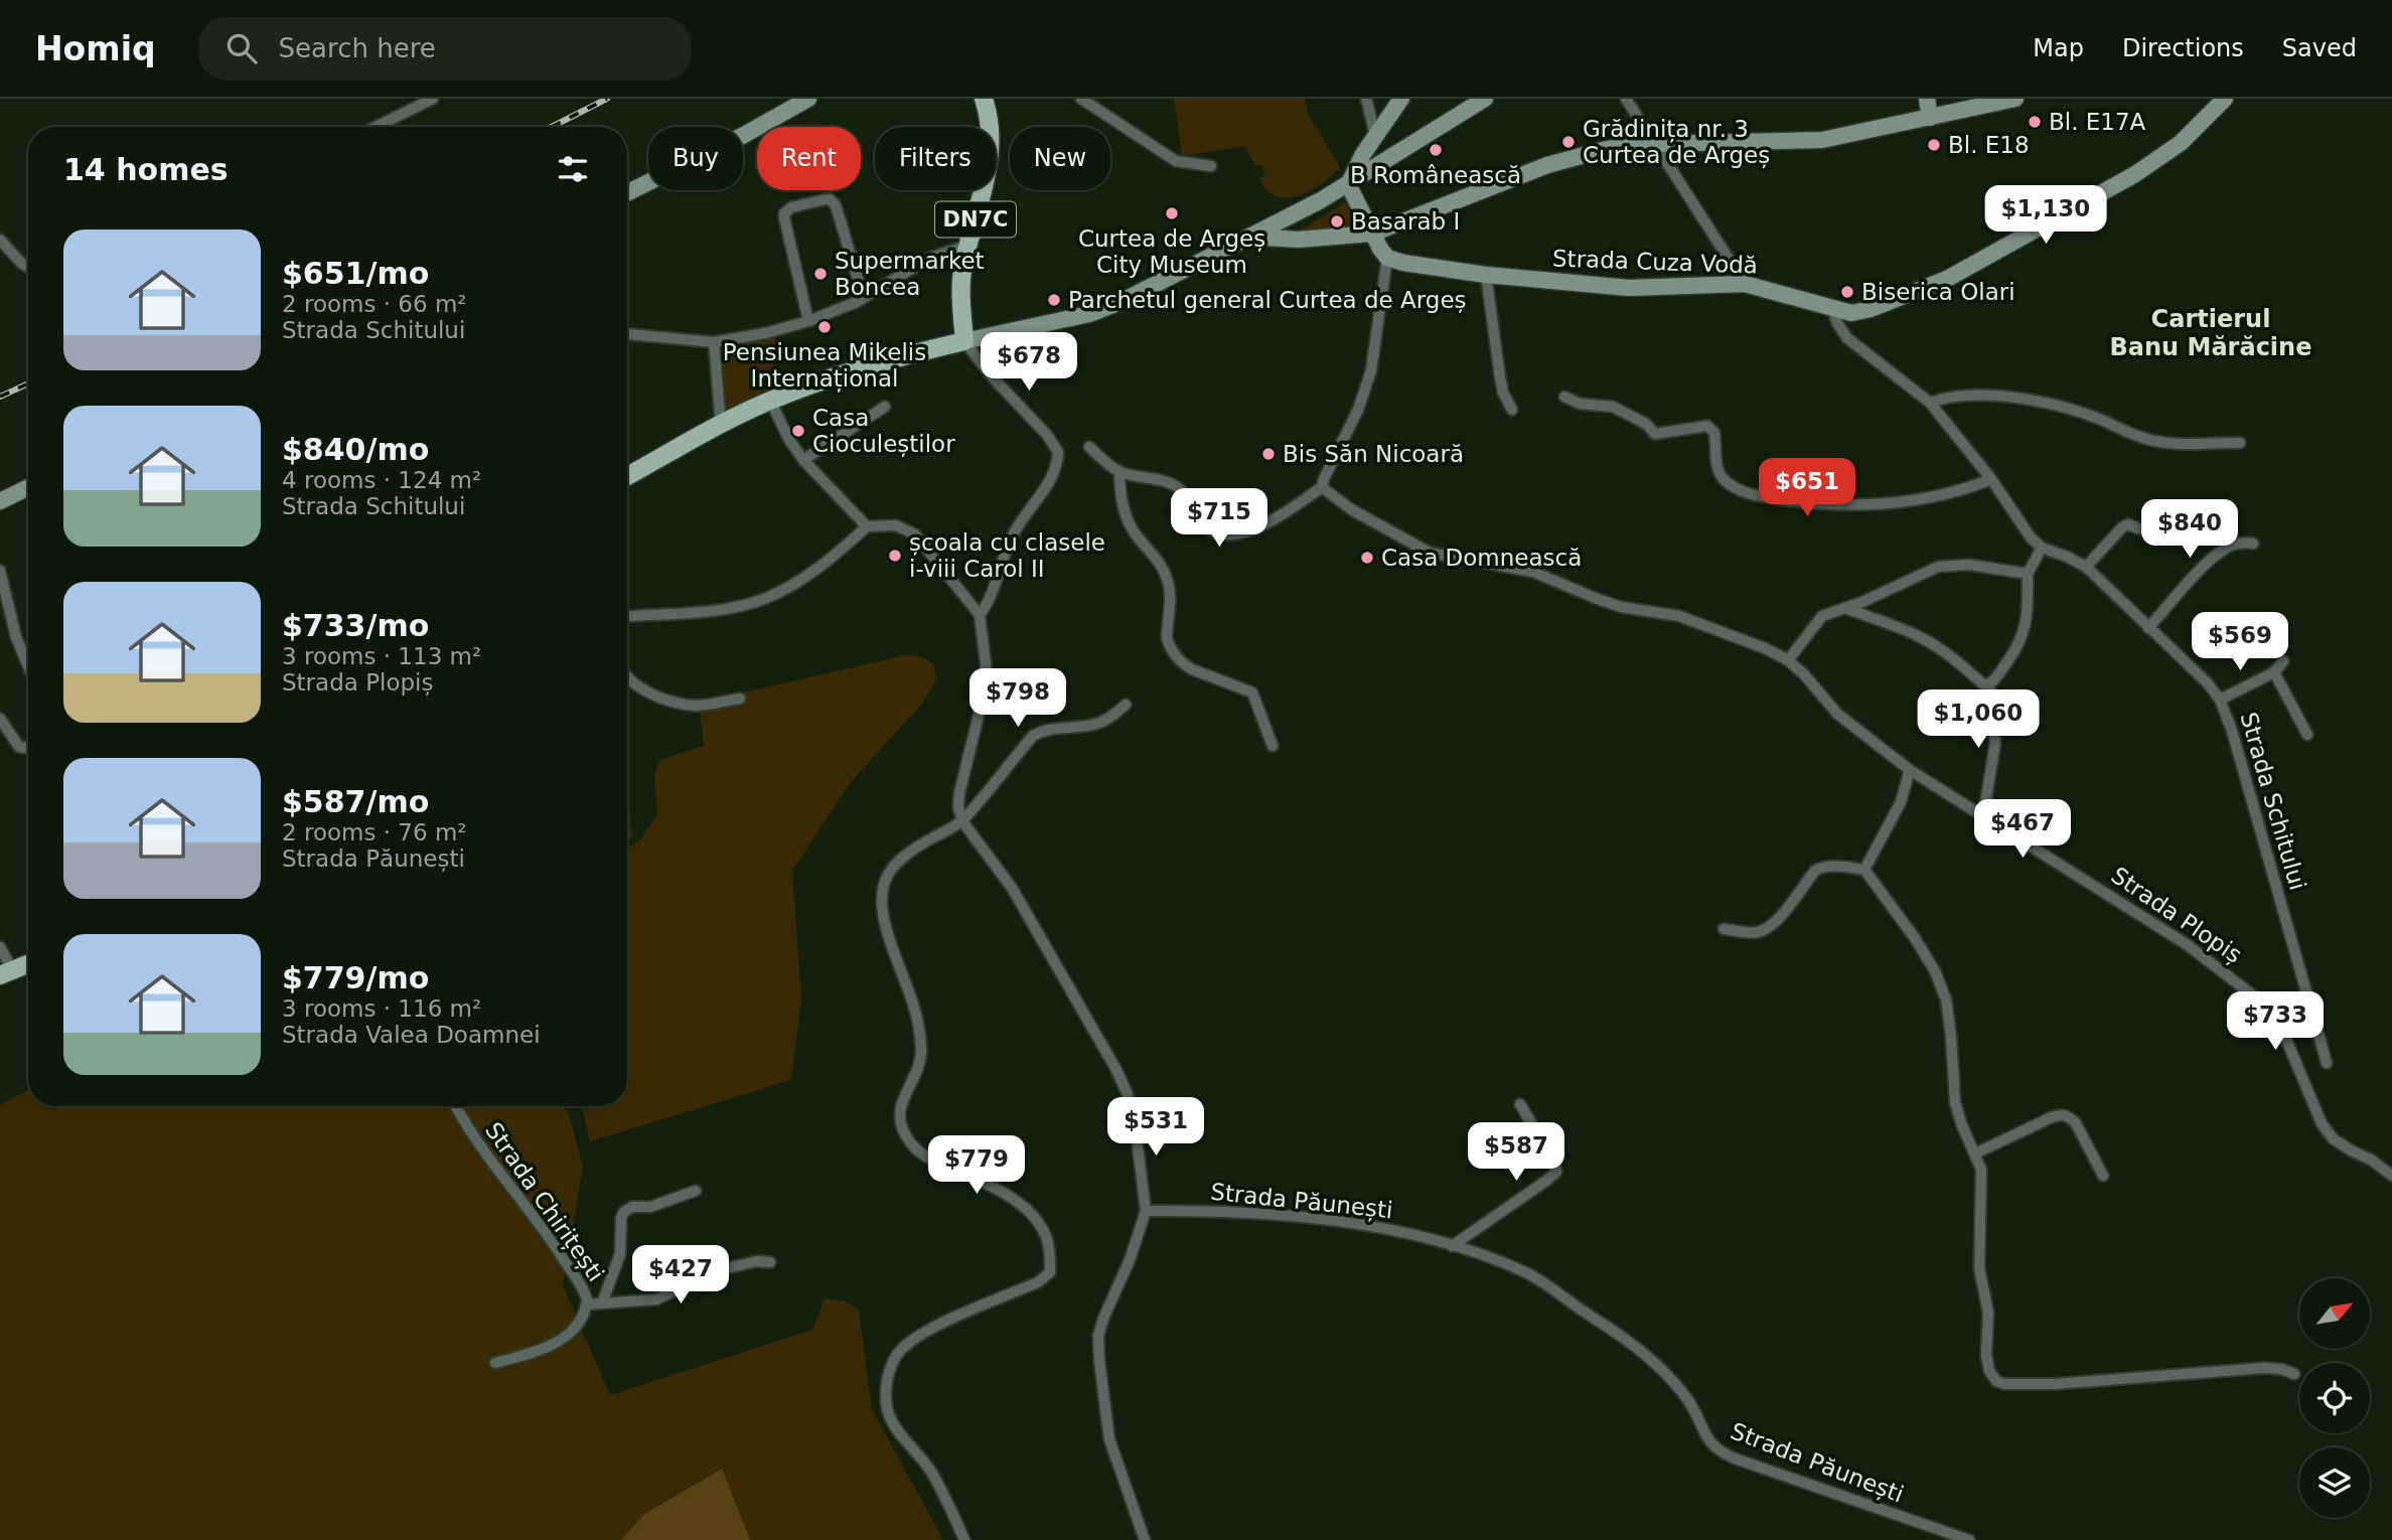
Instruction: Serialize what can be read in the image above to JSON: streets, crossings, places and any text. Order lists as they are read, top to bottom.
{
  "streets": {
    "main road": ["DN7C"],
    "street": [
      "Strada Cuza Vodă",
      "Strada Schitului",
      "Strada Plopiș",
      "Strada Păunești",
      "Strada Chirițești"
    ]
  },
  "crossings": [
    ["Strada Cuza Vodă", "Strada Schitului"]
  ],
  "districts": ["Cartierul Banu Mărăcine"],
  "places": [
    "Bl. E17A",
    "Grădinița nr. 3 Curtea de Argeș",
    "Bl. E18",
    "B Românească",
    "Curtea de Argeș City Museum",
    "Basarab I",
    "Supermarket Boncea",
    "Biserica Olari",
    "Parchetul general Curtea de Argeș",
    "Pensiunea Mikelis Internațional",
    "Casa Cioculeștilor",
    "Bis Săn Nicoară",
    "școala cu clasele i-viii Carol II",
    "Casa Domnească"
  ],
  "north": "top right",
  "page": {
    "header": "Homiq",
    "search": "Search here",
    "nav": ["Map", "Directions", "Saved"],
    "chip": [
      "Buy",
      "Rent",
      "Filters",
      "New"
    ],
    "heading": "14 homes",
    "price": [
      "$1,130",
      "$678",
      "$651",
      "$715",
      "$840",
      "$569",
      "$798",
      "$1,060",
      "$467",
      "$733",
      "$531",
      "$587",
      "$779",
      "$427"
    ],
    "list": [
      {
        "name": "$651/mo",
        "note": "2 rooms · 66 m² · Strada Schitului"
      },
      {
        "name": "$840/mo",
        "note": "4 rooms · 124 m² · Strada Schitului"
      },
      {
        "name": "$733/mo",
        "note": "3 rooms · 113 m² · Strada Plopiș"
      },
      {
        "name": "$587/mo",
        "note": "2 rooms · 76 m² · Strada Păunești"
      },
      {
        "name": "$779/mo",
        "note": "3 rooms · 116 m² · Strada Valea Doamnei"
      }
    ]
  }
}
